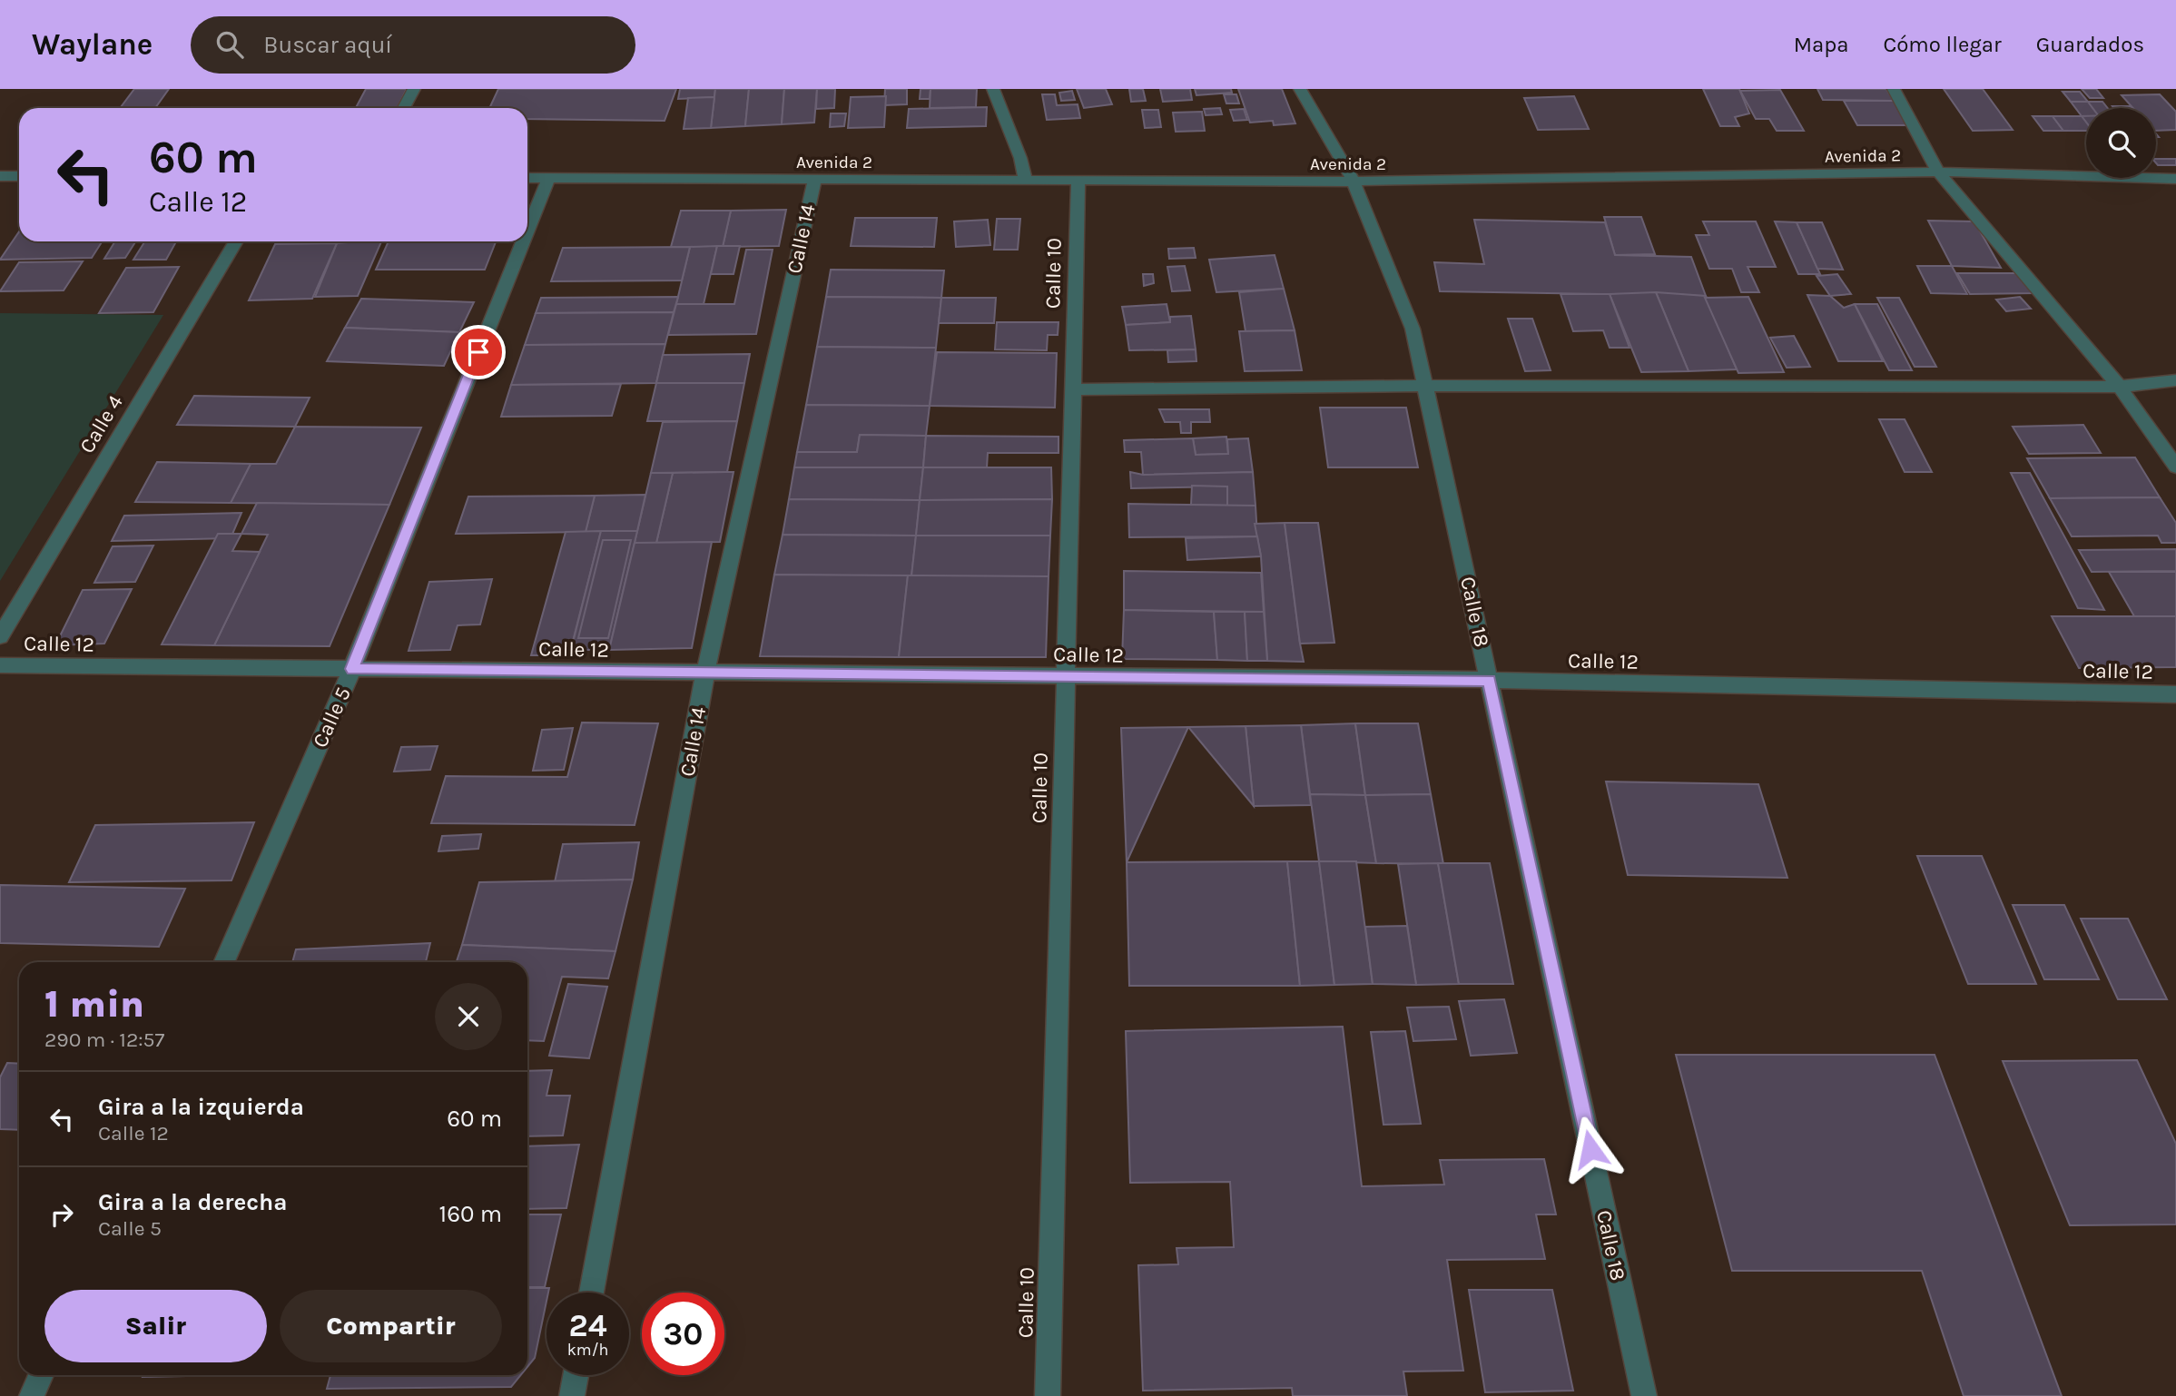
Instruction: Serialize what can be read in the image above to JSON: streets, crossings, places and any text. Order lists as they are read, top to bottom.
{
  "streets": {
    "street": [
      "Avenida 2",
      "Calle 14",
      "Calle 10",
      "Calle 4",
      "Calle 18",
      "Calle 12",
      "Calle 5"
    ]
  },
  "crossings": [
    ["Avenida 2", "Calle 14"],
    ["Avenida 2", "Calle 10"],
    ["Avenida 2", "Calle 18"],
    ["Avenida 2", "Calle 5"],
    ["Calle 14", "Calle 12"],
    ["Calle 10", "Calle 12"],
    ["Calle 18", "Calle 12"],
    ["Calle 12", "Calle 5"]
  ],
  "page": {
    "header": "Waylane",
    "search": "Buscar aquí",
    "nav": ["Mapa", "Cómo llegar", "Guardados"],
    "turn": ["60 m", "Calle 12"],
    "heading": ["1 min", "290 m · 12:57"],
    "list": [
      {
        "name": "Gira a la izquierda",
        "note": "Calle 12",
        "value": "60 m"
      },
      {
        "name": "Gira a la derecha",
        "note": "Calle 5",
        "value": "160 m"
      }
    ],
    "buttons": ["Salir", "Compartir"],
    "speed": "24 km/h",
    "limit": "30"
  }
}
